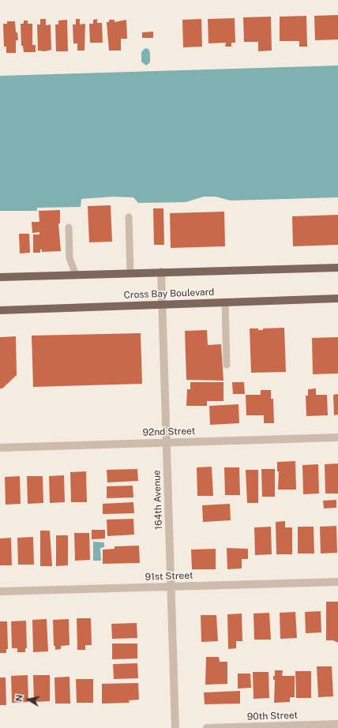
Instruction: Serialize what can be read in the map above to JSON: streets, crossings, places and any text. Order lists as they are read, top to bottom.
{
  "streets": {
    "main road": ["Cross Bay Boulevard"],
    "street": [
      "92nd Street",
      "164th Avenue",
      "91st Street",
      "90th Street"
    ]
  },
  "crossings": [
    ["Cross Bay Boulevard", "164th Avenue"],
    ["92nd Street", "164th Avenue"],
    ["164th Avenue", "91st Street"]
  ],
  "north": "left"
}
